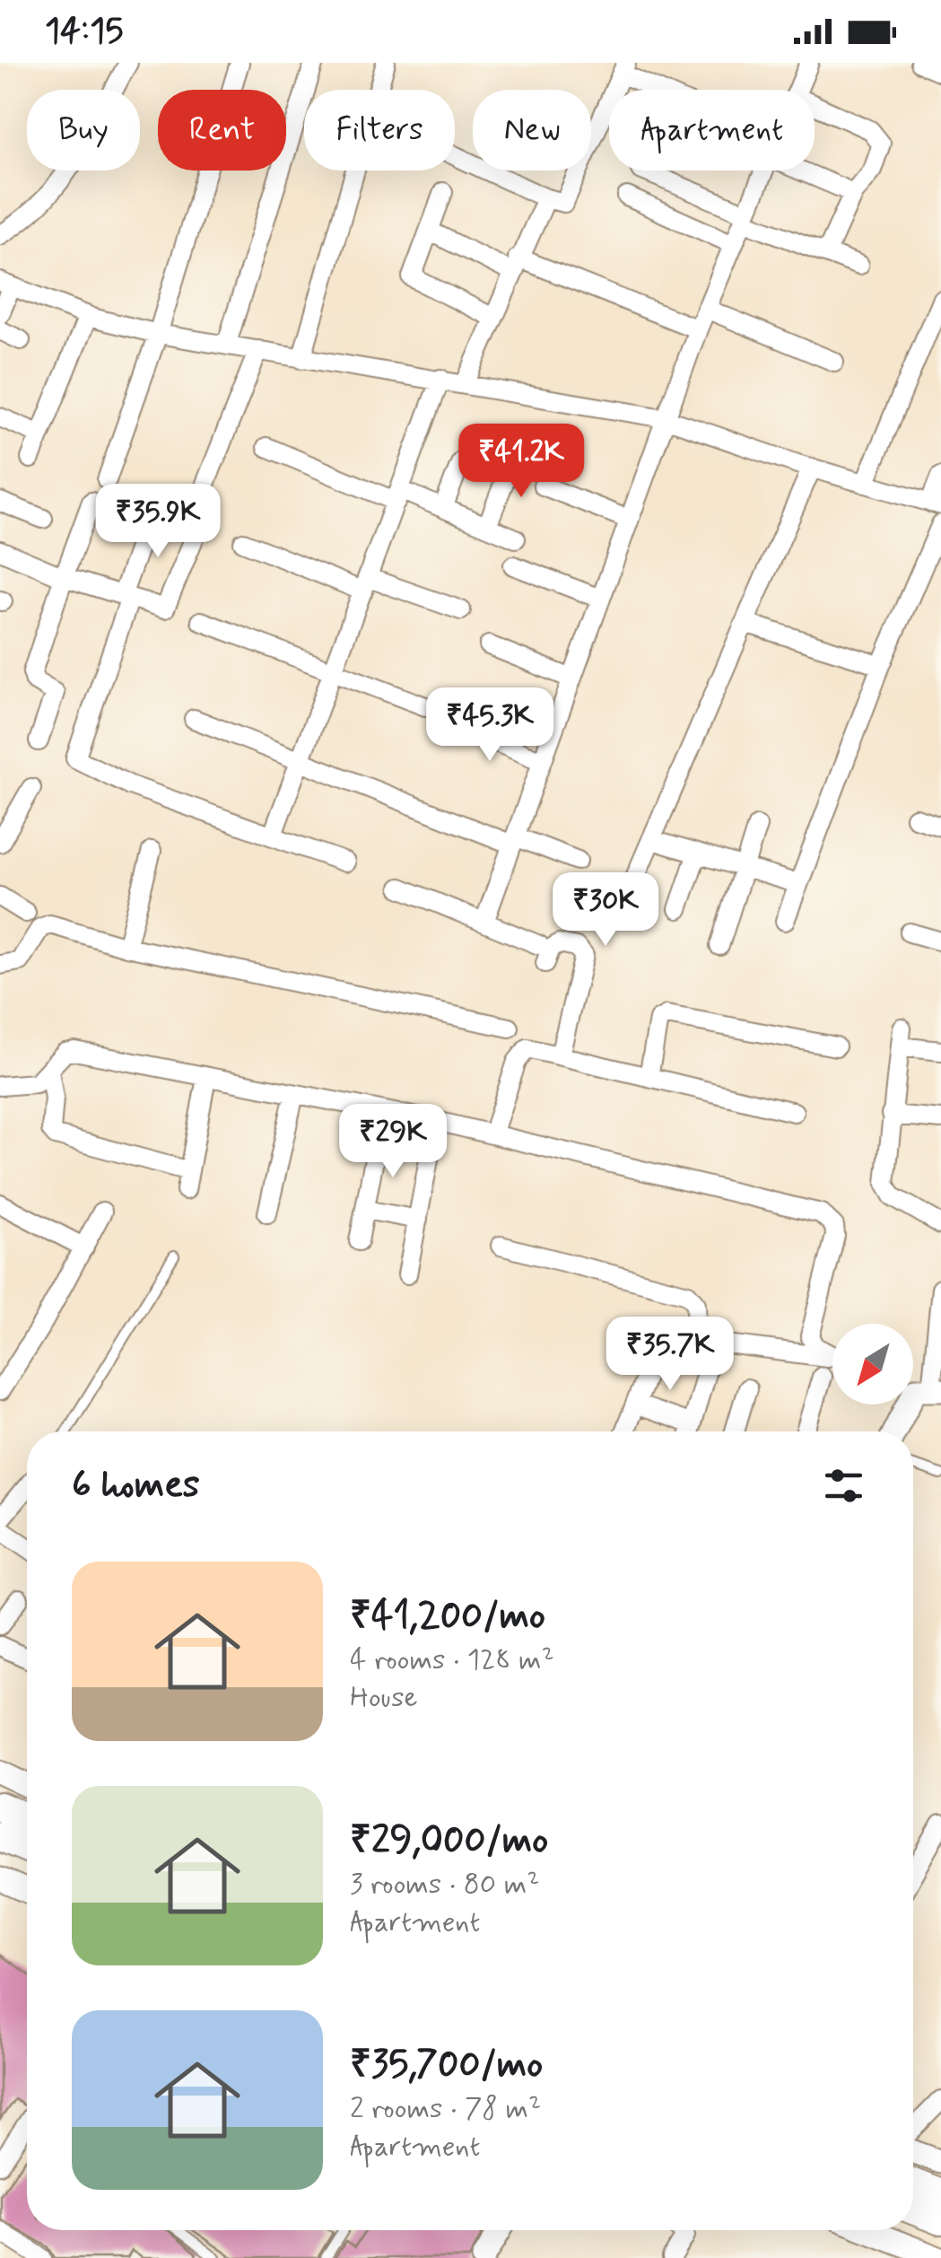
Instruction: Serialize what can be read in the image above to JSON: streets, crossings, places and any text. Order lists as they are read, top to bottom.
{
  "north": "bottom left",
  "page": {
    "status": "14:15",
    "chip": [
      "Buy",
      "Rent",
      "Filters",
      "New",
      "Apartment"
    ],
    "price": [
      "₹41.2K",
      "₹35.9K",
      "₹45.3K",
      "₹30K",
      "₹29K",
      "₹35.7K"
    ],
    "heading": "6 homes",
    "list": [
      {
        "name": "₹41,200/mo",
        "note": "4 rooms · 128 m² · House"
      },
      {
        "name": "₹29,000/mo",
        "note": "3 rooms · 80 m² · Apartment"
      },
      {
        "name": "₹35,700/mo",
        "note": "2 rooms · 78 m² · Apartment"
      }
    ]
  }
}
